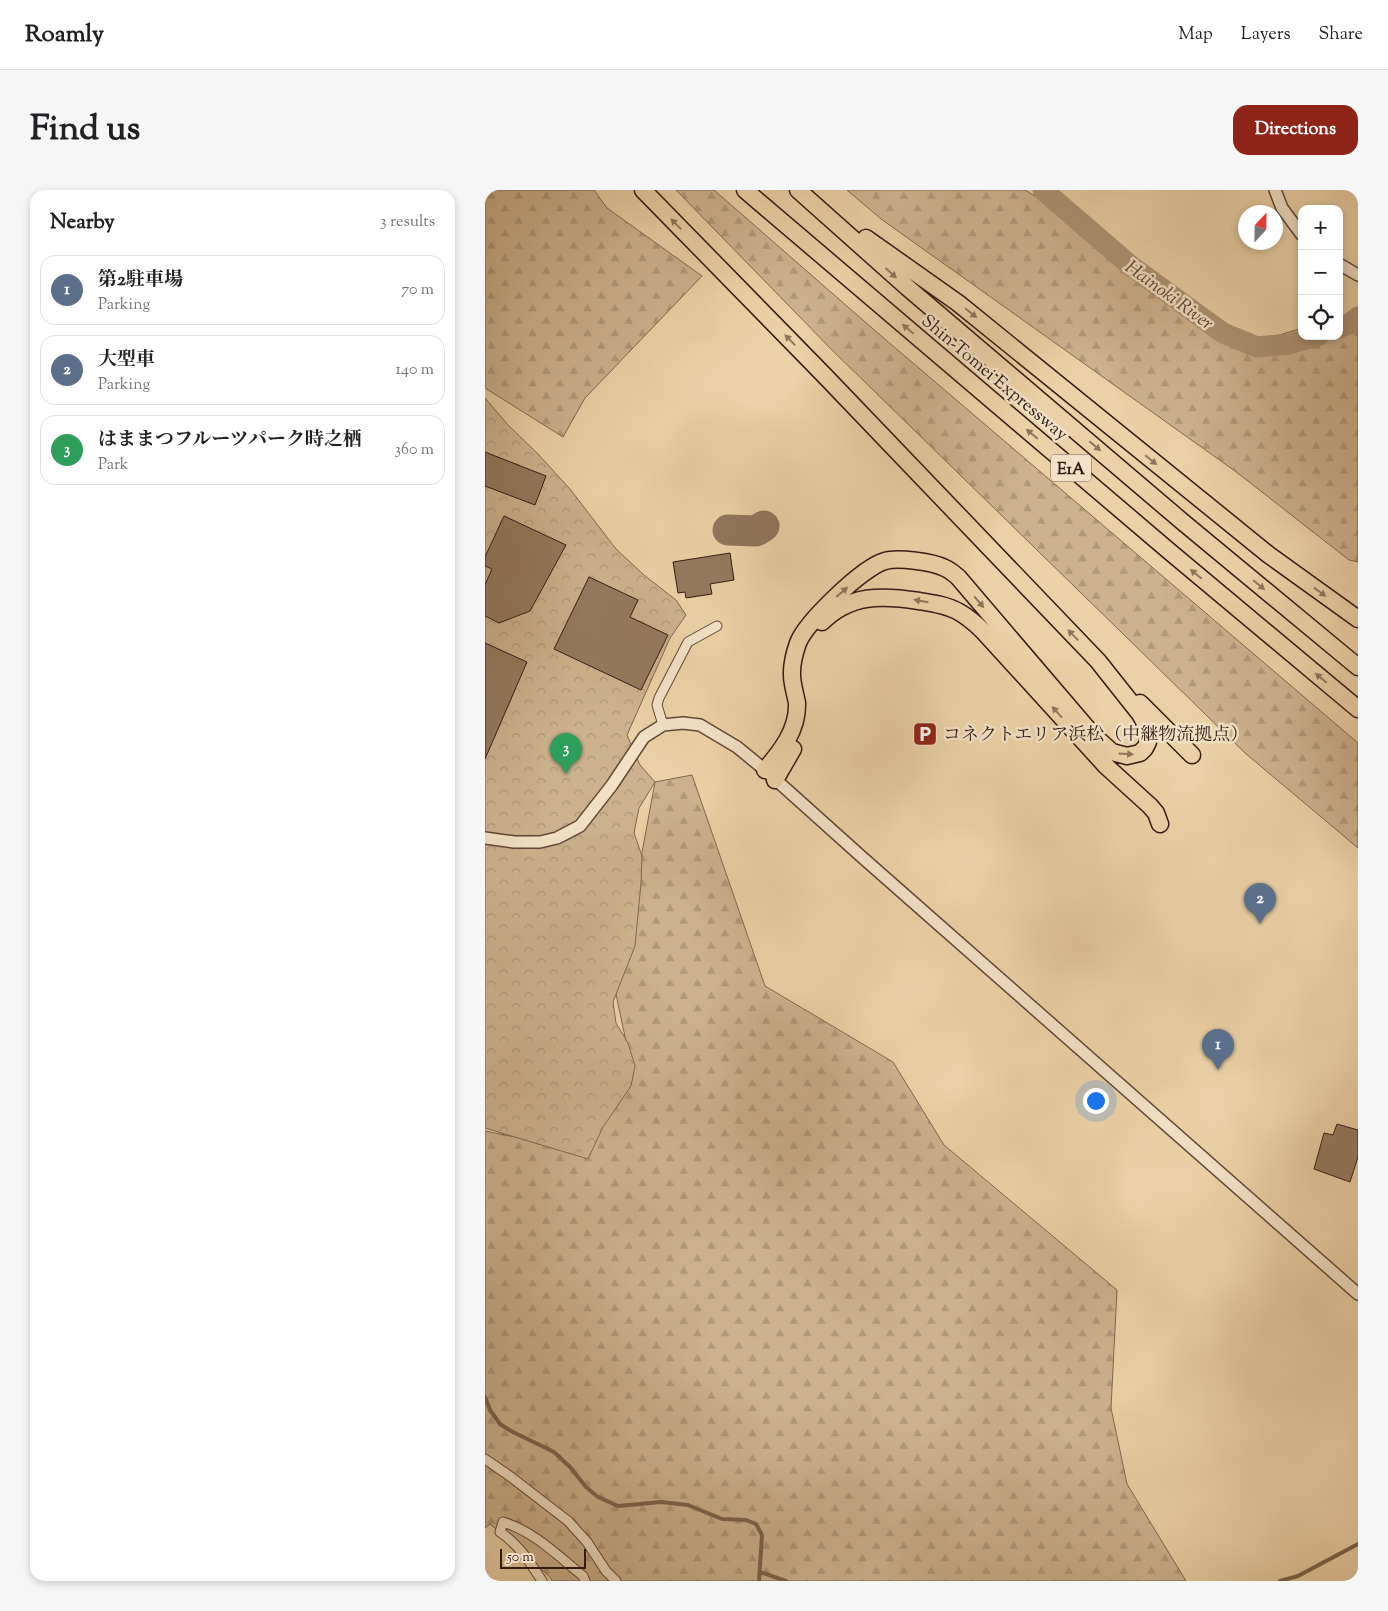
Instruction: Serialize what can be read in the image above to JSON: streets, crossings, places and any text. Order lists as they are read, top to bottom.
{
  "streets": {
    "highway": ["Shin-Tomei Expressway", "E1A"]
  },
  "water": ["Hainoki River"],
  "places": {
    "parking": ["コネクトエリア浜松（中継物流拠点）"]
  },
  "scale_bar": "50 m",
  "north": "top",
  "page": {
    "header": "Roamly",
    "nav": ["Map", "Layers", "Share"],
    "title": "Find us",
    "buttons": "Directions",
    "heading": ["Nearby", "3 results"],
    "map_buttons": ["+", "−"],
    "list": [
      {
        "mark": "1",
        "name": "第2駐車場",
        "note": "Parking",
        "value": "70 m"
      },
      {
        "mark": "2",
        "name": "大型車",
        "note": "Parking",
        "value": "140 m"
      },
      {
        "mark": "3",
        "name": "はままつフルーツパーク時之栖",
        "note": "Park",
        "value": "360 m"
      }
    ],
    "pins": ["3", "2", "1"],
    "scale": "50 m"
  }
}
